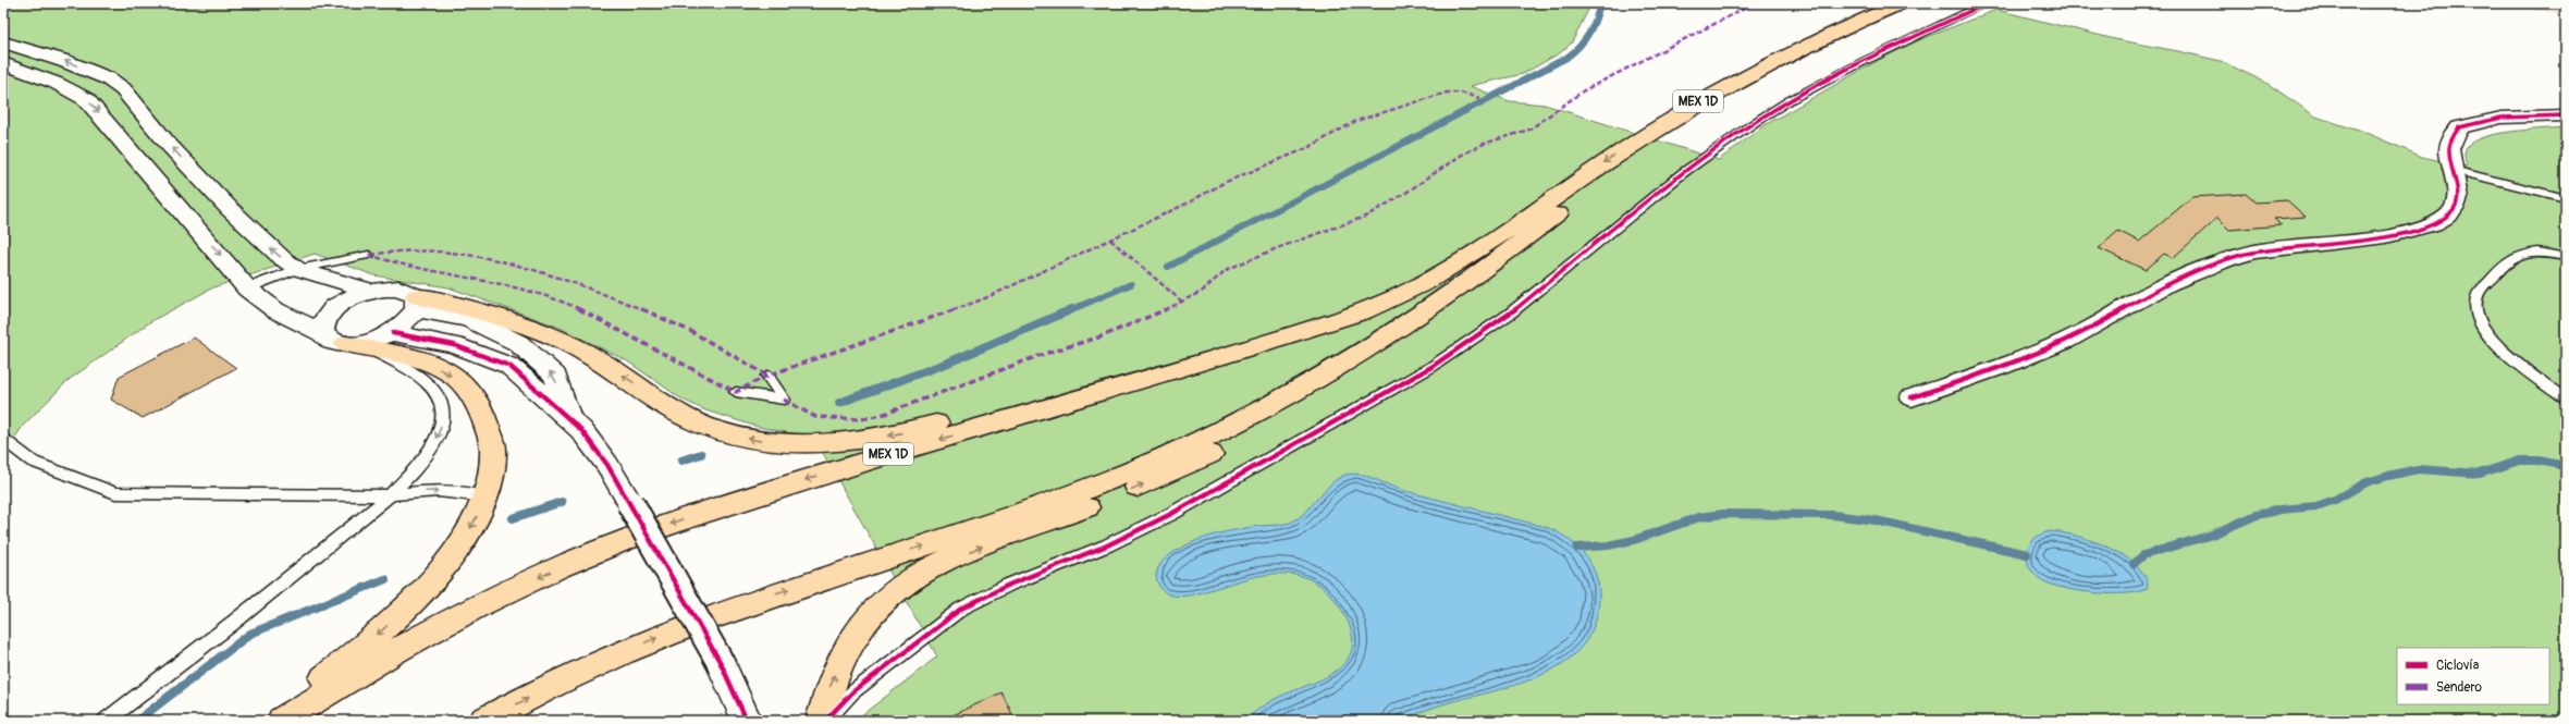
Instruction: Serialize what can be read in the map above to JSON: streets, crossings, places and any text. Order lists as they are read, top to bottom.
{
  "streets": {
    "highway": ["MEX 1D"]
  },
  "legend": ["Ciclovía", "Sendero"]
}
